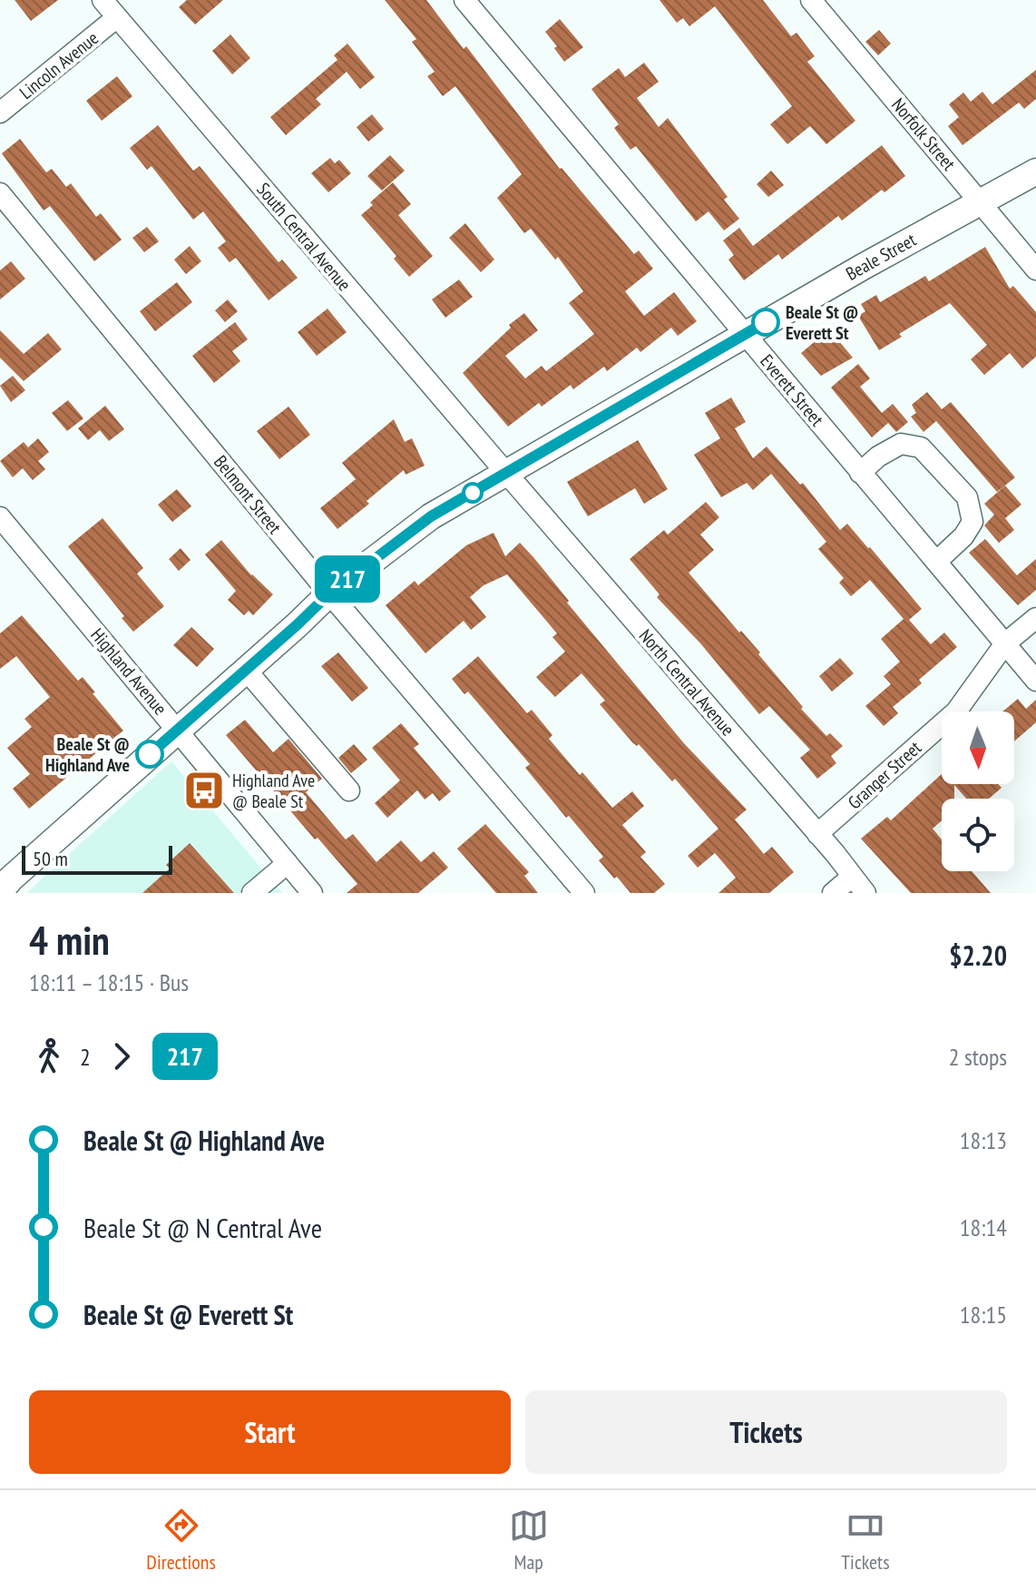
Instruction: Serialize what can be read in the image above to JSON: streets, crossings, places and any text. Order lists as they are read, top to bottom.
{
  "streets": {
    "main road": ["Beale Street"],
    "street": [
      "Lincoln Avenue",
      "Norfolk Street",
      "South Central Avenue",
      "Everett Street",
      "Belmont Street",
      "Highland Avenue",
      "North Central Avenue",
      "Granger Street"
    ]
  },
  "crossings": [
    ["Lincoln Avenue", "South Central Avenue"],
    ["Norfolk Street", "Beale Street"],
    ["South Central Avenue", "Beale Street"],
    ["South Central Avenue", "North Central Avenue"],
    ["Beale Street", "Everett Street"],
    ["Beale Street", "Belmont Street"],
    ["Beale Street", "Highland Avenue"],
    ["Beale Street", "North Central Avenue"],
    ["Everett Street", "Granger Street"],
    ["North Central Avenue", "Granger Street"]
  ],
  "places": {
    "other": ["Beale St @ Everett St", "Beale St @ Highland Ave"],
    "bus stop": ["Highland Ave @ Beale St"]
  },
  "lines": ["bus line 217"],
  "scale_bar": "50 m",
  "north": "bottom",
  "page": {
    "on_map": "217",
    "scale": "50 m",
    "heading": ["4 min", "18:11 – 18:15 · Bus", "$2.20"],
    "legs": ["2", "217", "2 stops"],
    "list": [
      {
        "name": "Beale St @ Highland Ave",
        "value": "18:13"
      },
      {
        "name": "Beale St @ N Central Ave",
        "value": "18:14"
      },
      {
        "name": "Beale St @ Everett St",
        "value": "18:15"
      }
    ],
    "buttons": ["Start", "Tickets"],
    "tabs": ["Directions", "Map", "Tickets"]
  }
}
